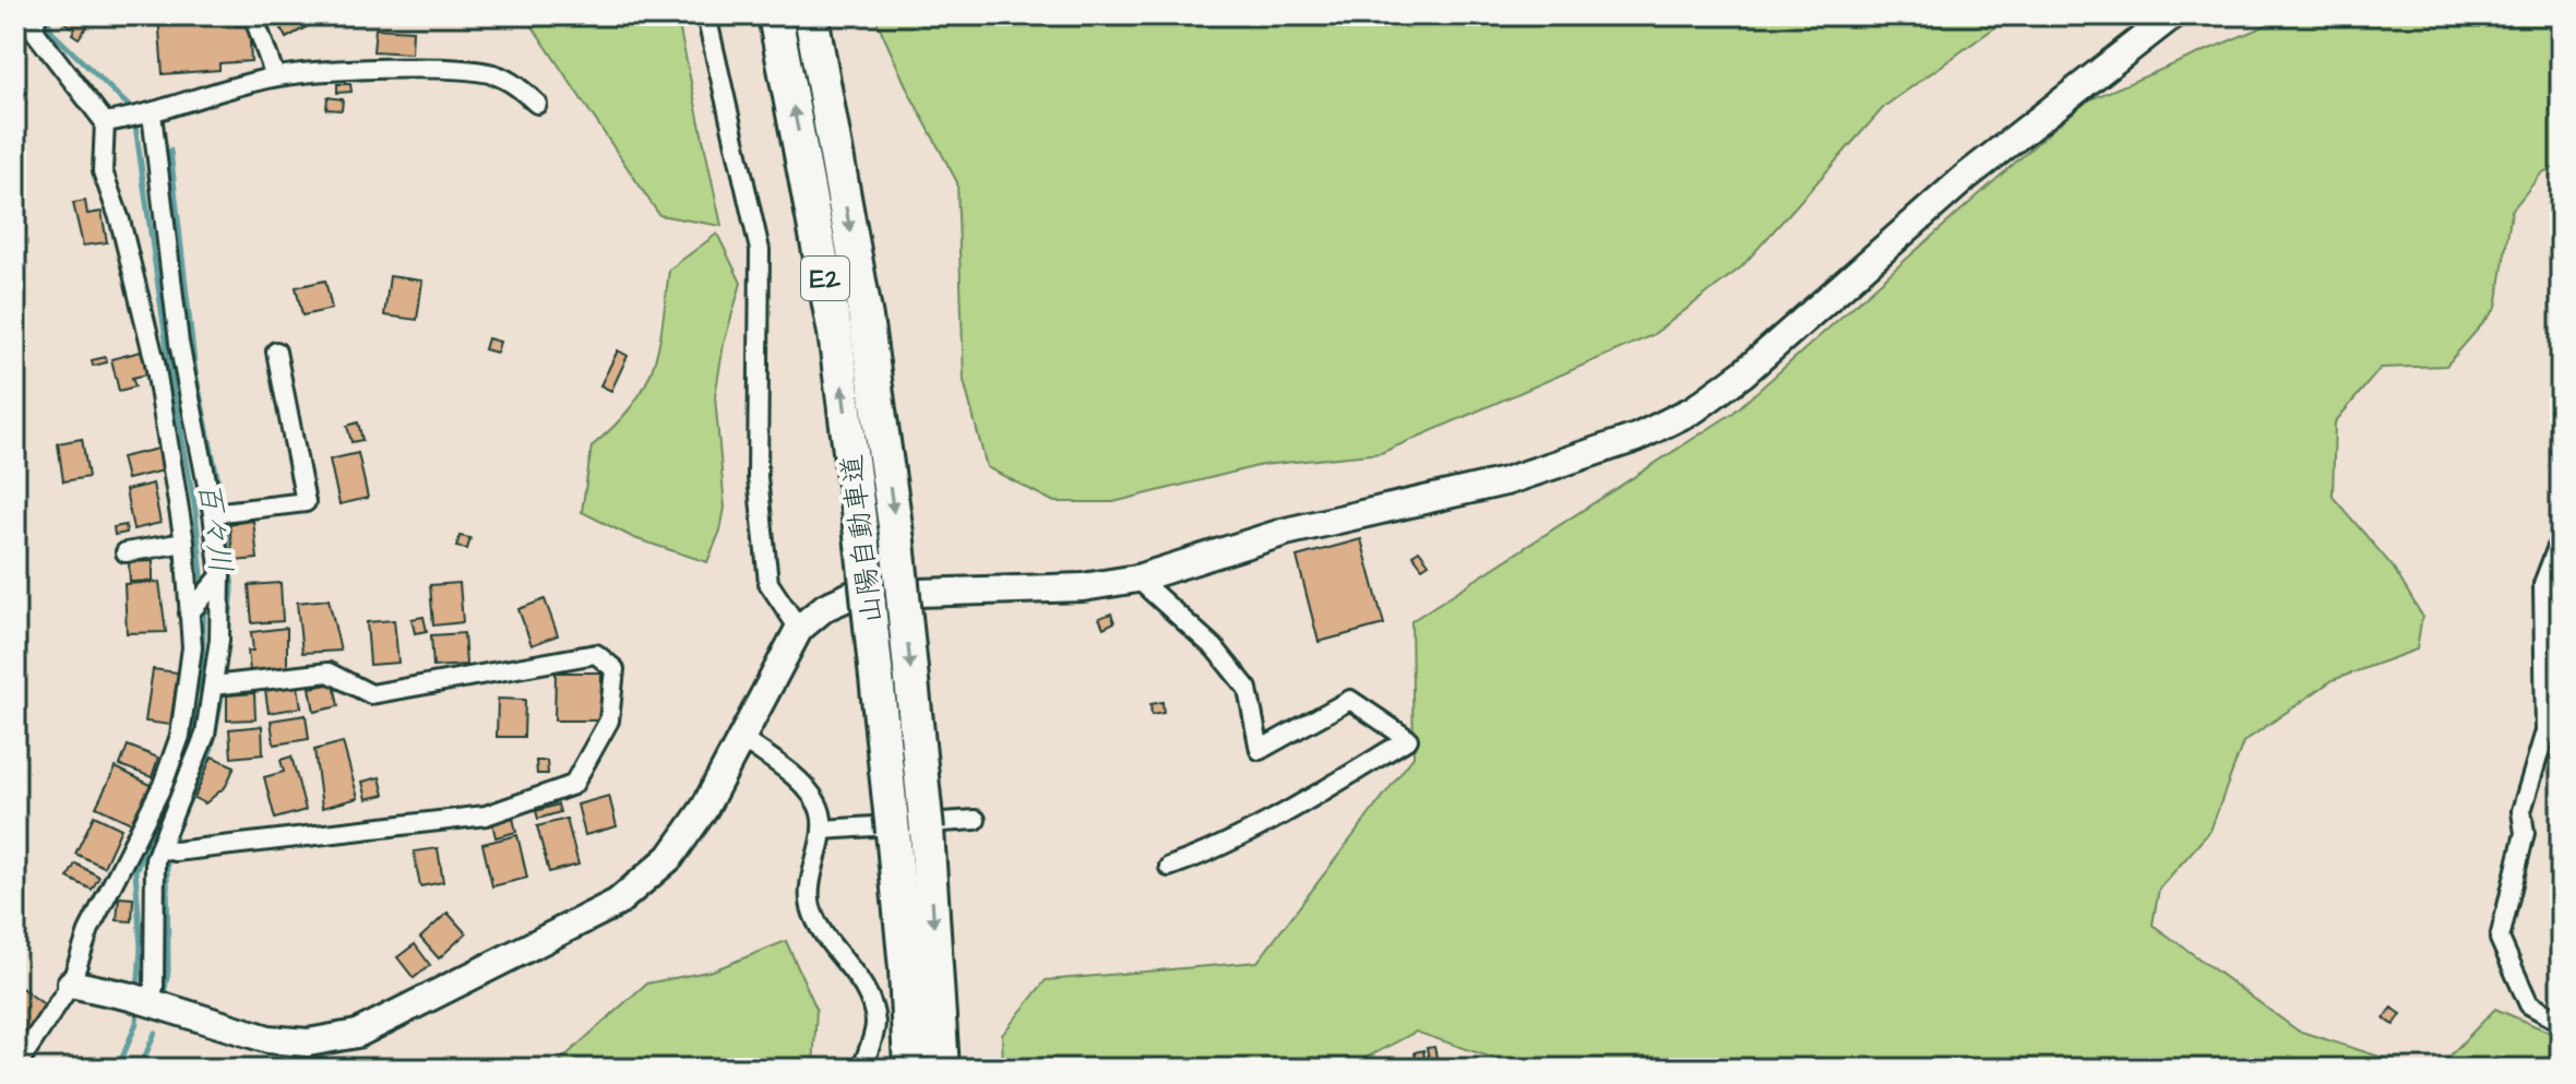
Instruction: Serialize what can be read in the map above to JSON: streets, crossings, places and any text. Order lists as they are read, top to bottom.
{
  "streets": {
    "highway": ["E2", "山陽自動車道"]
  },
  "water": ["百々川"]
}
